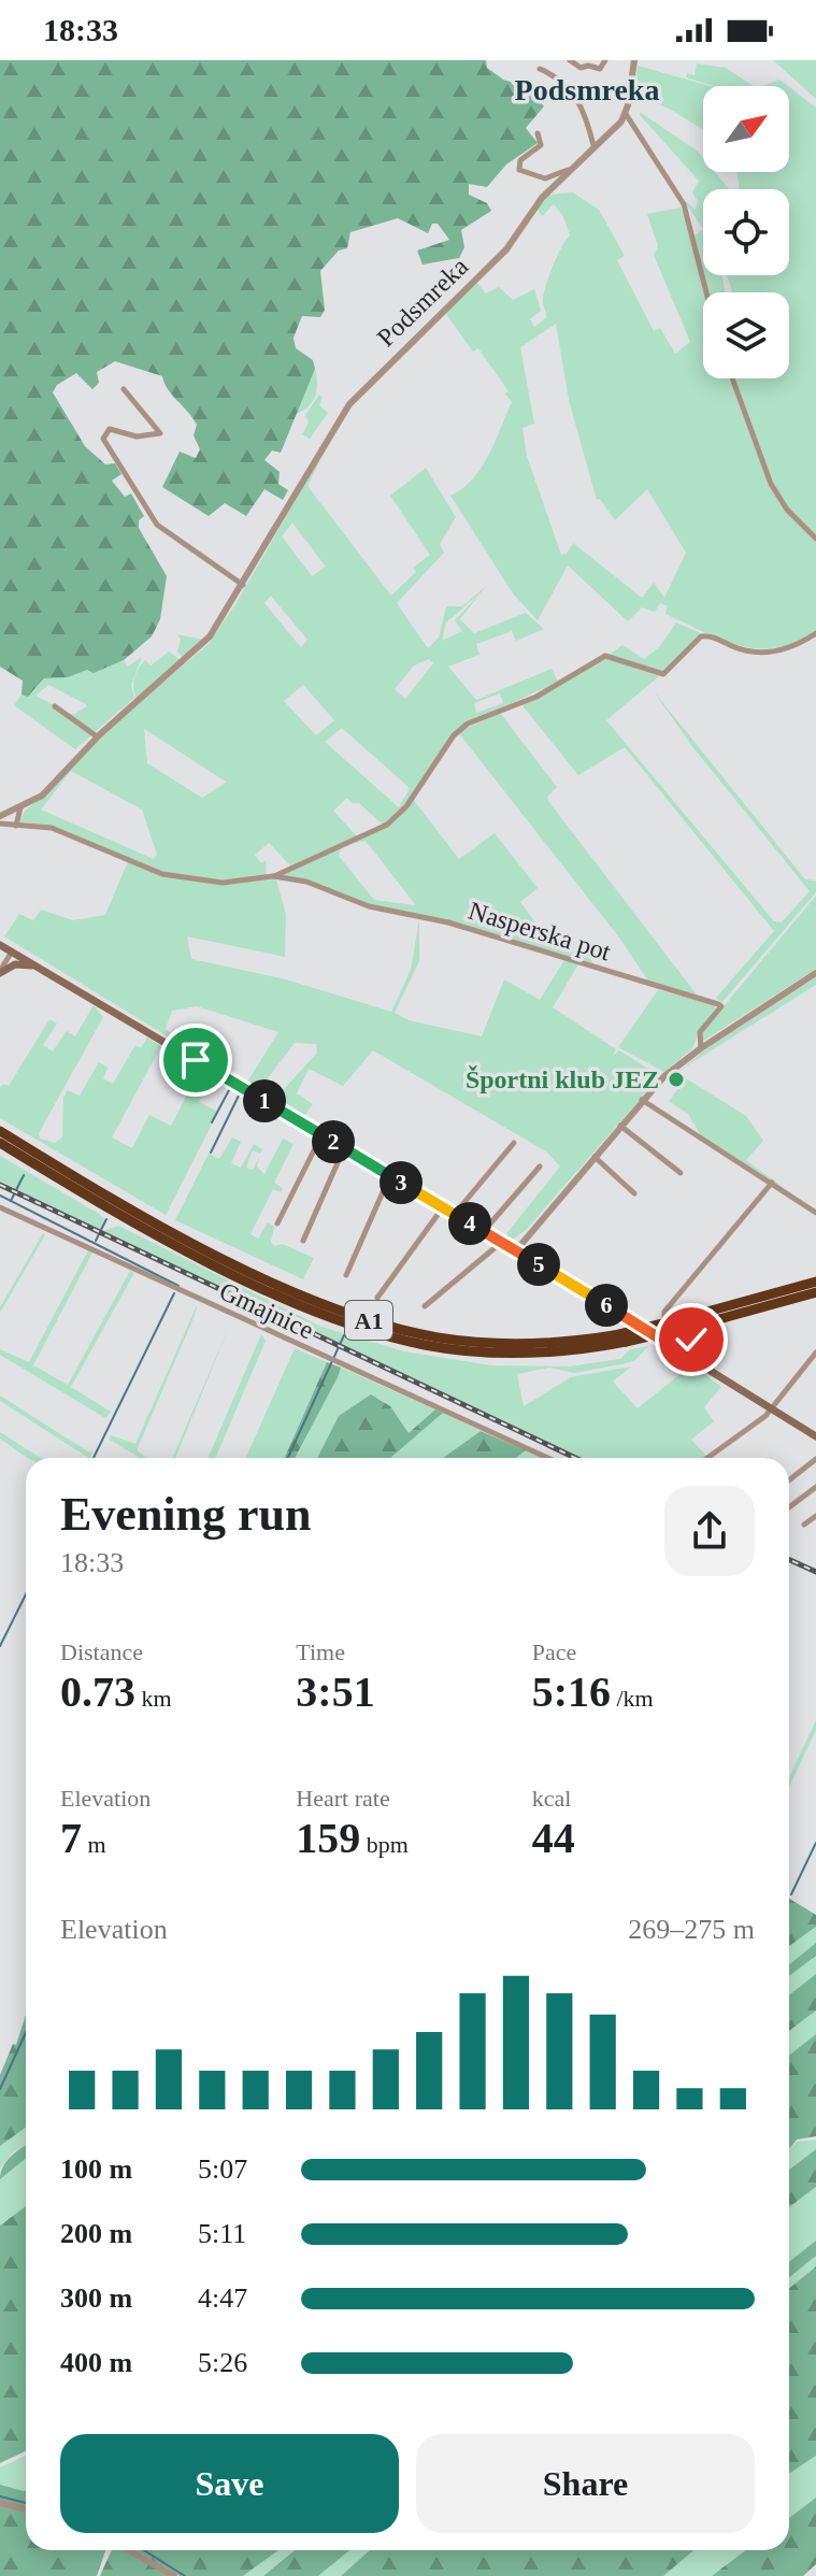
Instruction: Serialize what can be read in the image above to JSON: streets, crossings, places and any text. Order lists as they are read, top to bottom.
{
  "streets": {
    "highway": ["A1"],
    "street": ["Podsmreka", "Nasperska pot", "Gmajnice"]
  },
  "districts": ["Podsmreka"],
  "places": ["Športni klub JEZ"],
  "north": "top right",
  "page": {
    "status": "18:33",
    "pins": [
      "1",
      "2",
      "3",
      "4",
      "5",
      "6"
    ],
    "heading": ["Evening run", "18:33"],
    "stats": [
      ["Distance", "0.73 km"],
      ["Time", "3:51"],
      ["Pace", "5:16 /km"],
      ["Elevation", "7 m"],
      ["Heart rate", "159 bpm"],
      ["kcal", "44"]
    ],
    "chart": ["Elevation", "269–275 m"],
    "list": [
      {
        "name": "100 m",
        "note": "5:07"
      },
      {
        "name": "200 m",
        "note": "5:11"
      },
      {
        "name": "300 m",
        "note": "4:47"
      },
      {
        "name": "400 m",
        "note": "5:26"
      }
    ],
    "buttons": ["Save", "Share"]
  }
}
